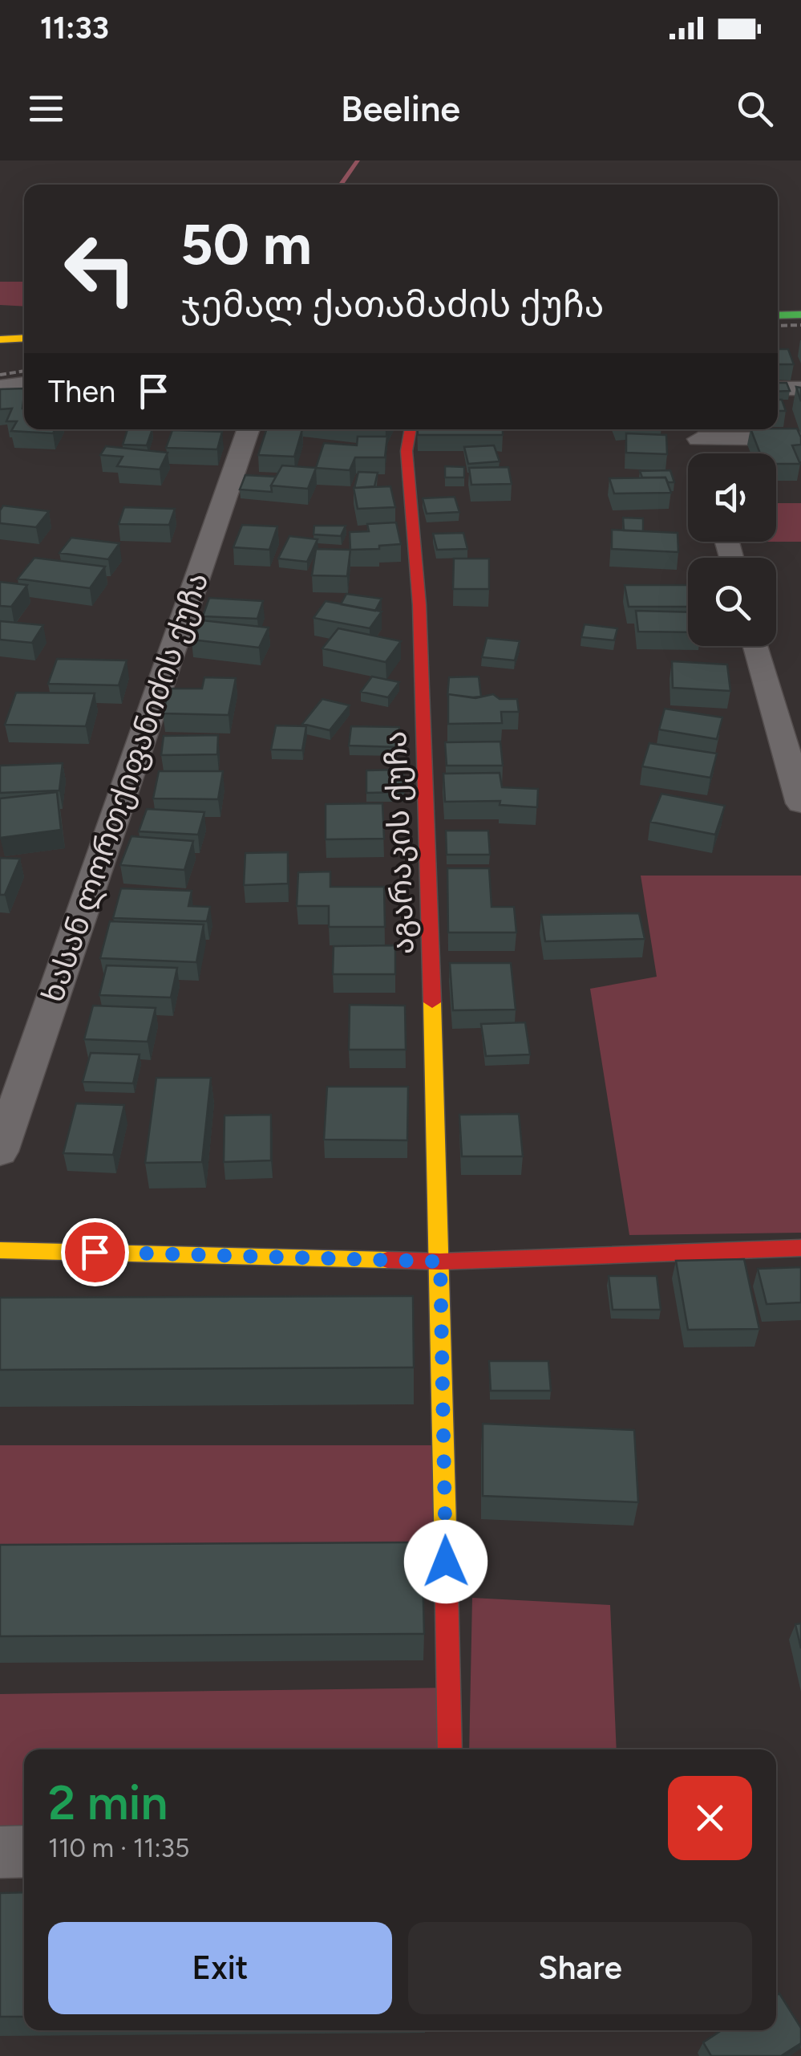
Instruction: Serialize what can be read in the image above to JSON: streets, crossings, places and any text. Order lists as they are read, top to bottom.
{
  "streets": {
    "street": ["ხასან ლორთქიფანიძის ქუჩა", "აგარაკის ქუჩა"]
  },
  "page": {
    "status": "11:33",
    "header": "Beeline",
    "turn": ["50 m", "ჯემალ ქათამაძის ქუჩა"],
    "then": "Then",
    "heading": ["2 min", "110 m · 11:35"],
    "buttons": ["Exit", "Share"]
  }
}
